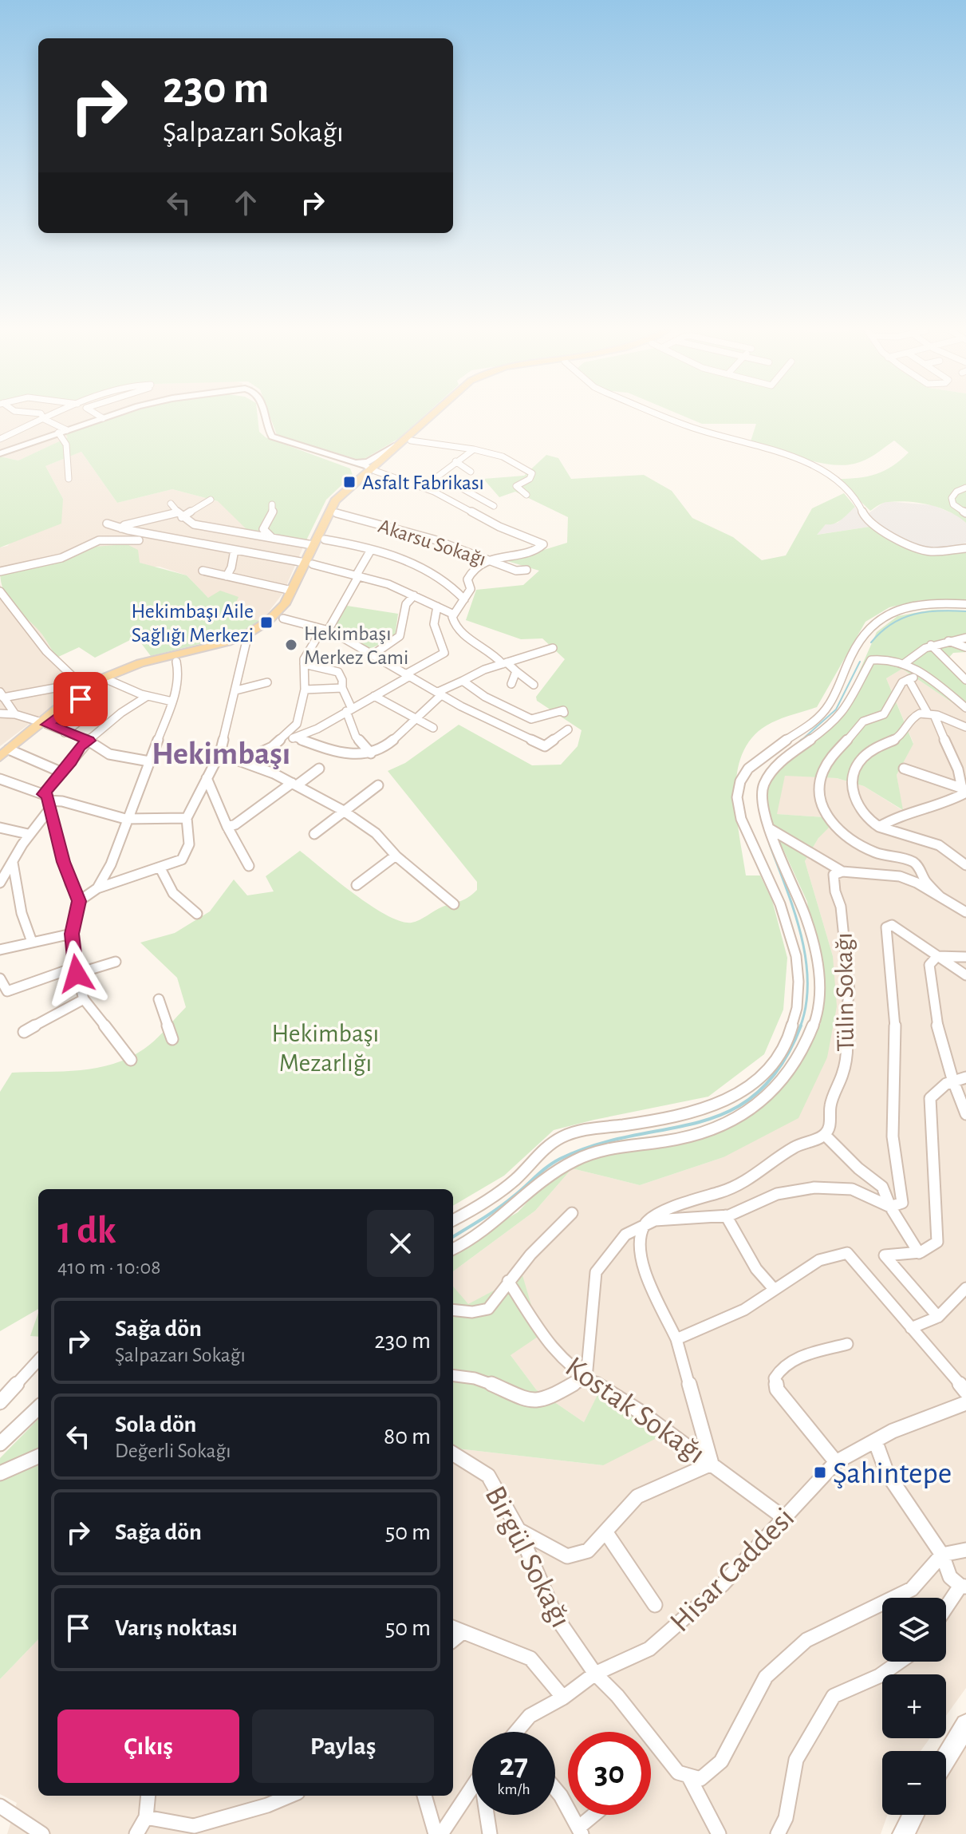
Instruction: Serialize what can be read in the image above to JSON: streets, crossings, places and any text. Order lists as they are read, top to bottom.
{
  "streets": {
    "street": [
      "Akarsu Sokağı",
      "Tülin Sokağı",
      "Kostak Sokağı",
      "Birgül Sokağı",
      "Hisar Caddesi"
    ]
  },
  "crossings": [
    ["Kostak Sokağı", "Hisar Caddesi"],
    ["Birgül Sokağı", "Hisar Caddesi"]
  ],
  "districts": ["Hekimbaşı"],
  "parks": ["Hekimbaşı Mezarlığı"],
  "places": {
    "transit": ["Asfalt Fabrikası", "Hekimbaşı Aile Sağlığı Merkezi", "Şahintepe"],
    "other": ["Hekimbaşı Merkez Cami"]
  },
  "page": {
    "turn": ["230 m", "Şalpazarı Sokağı"],
    "heading": ["1 dk", "410 m · 10:08"],
    "list": [
      {
        "name": "Sağa dön",
        "note": "Şalpazarı Sokağı",
        "value": "230 m"
      },
      {
        "name": "Sola dön",
        "note": "Değerli Sokağı",
        "value": "80 m"
      },
      {
        "name": "Sağa dön",
        "value": "50 m"
      },
      {
        "name": "Varış noktası",
        "value": "50 m"
      }
    ],
    "map_buttons": ["+", "−"],
    "buttons": ["Çıkış", "Paylaş"],
    "speed": "27 km/h",
    "limit": "30"
  }
}
